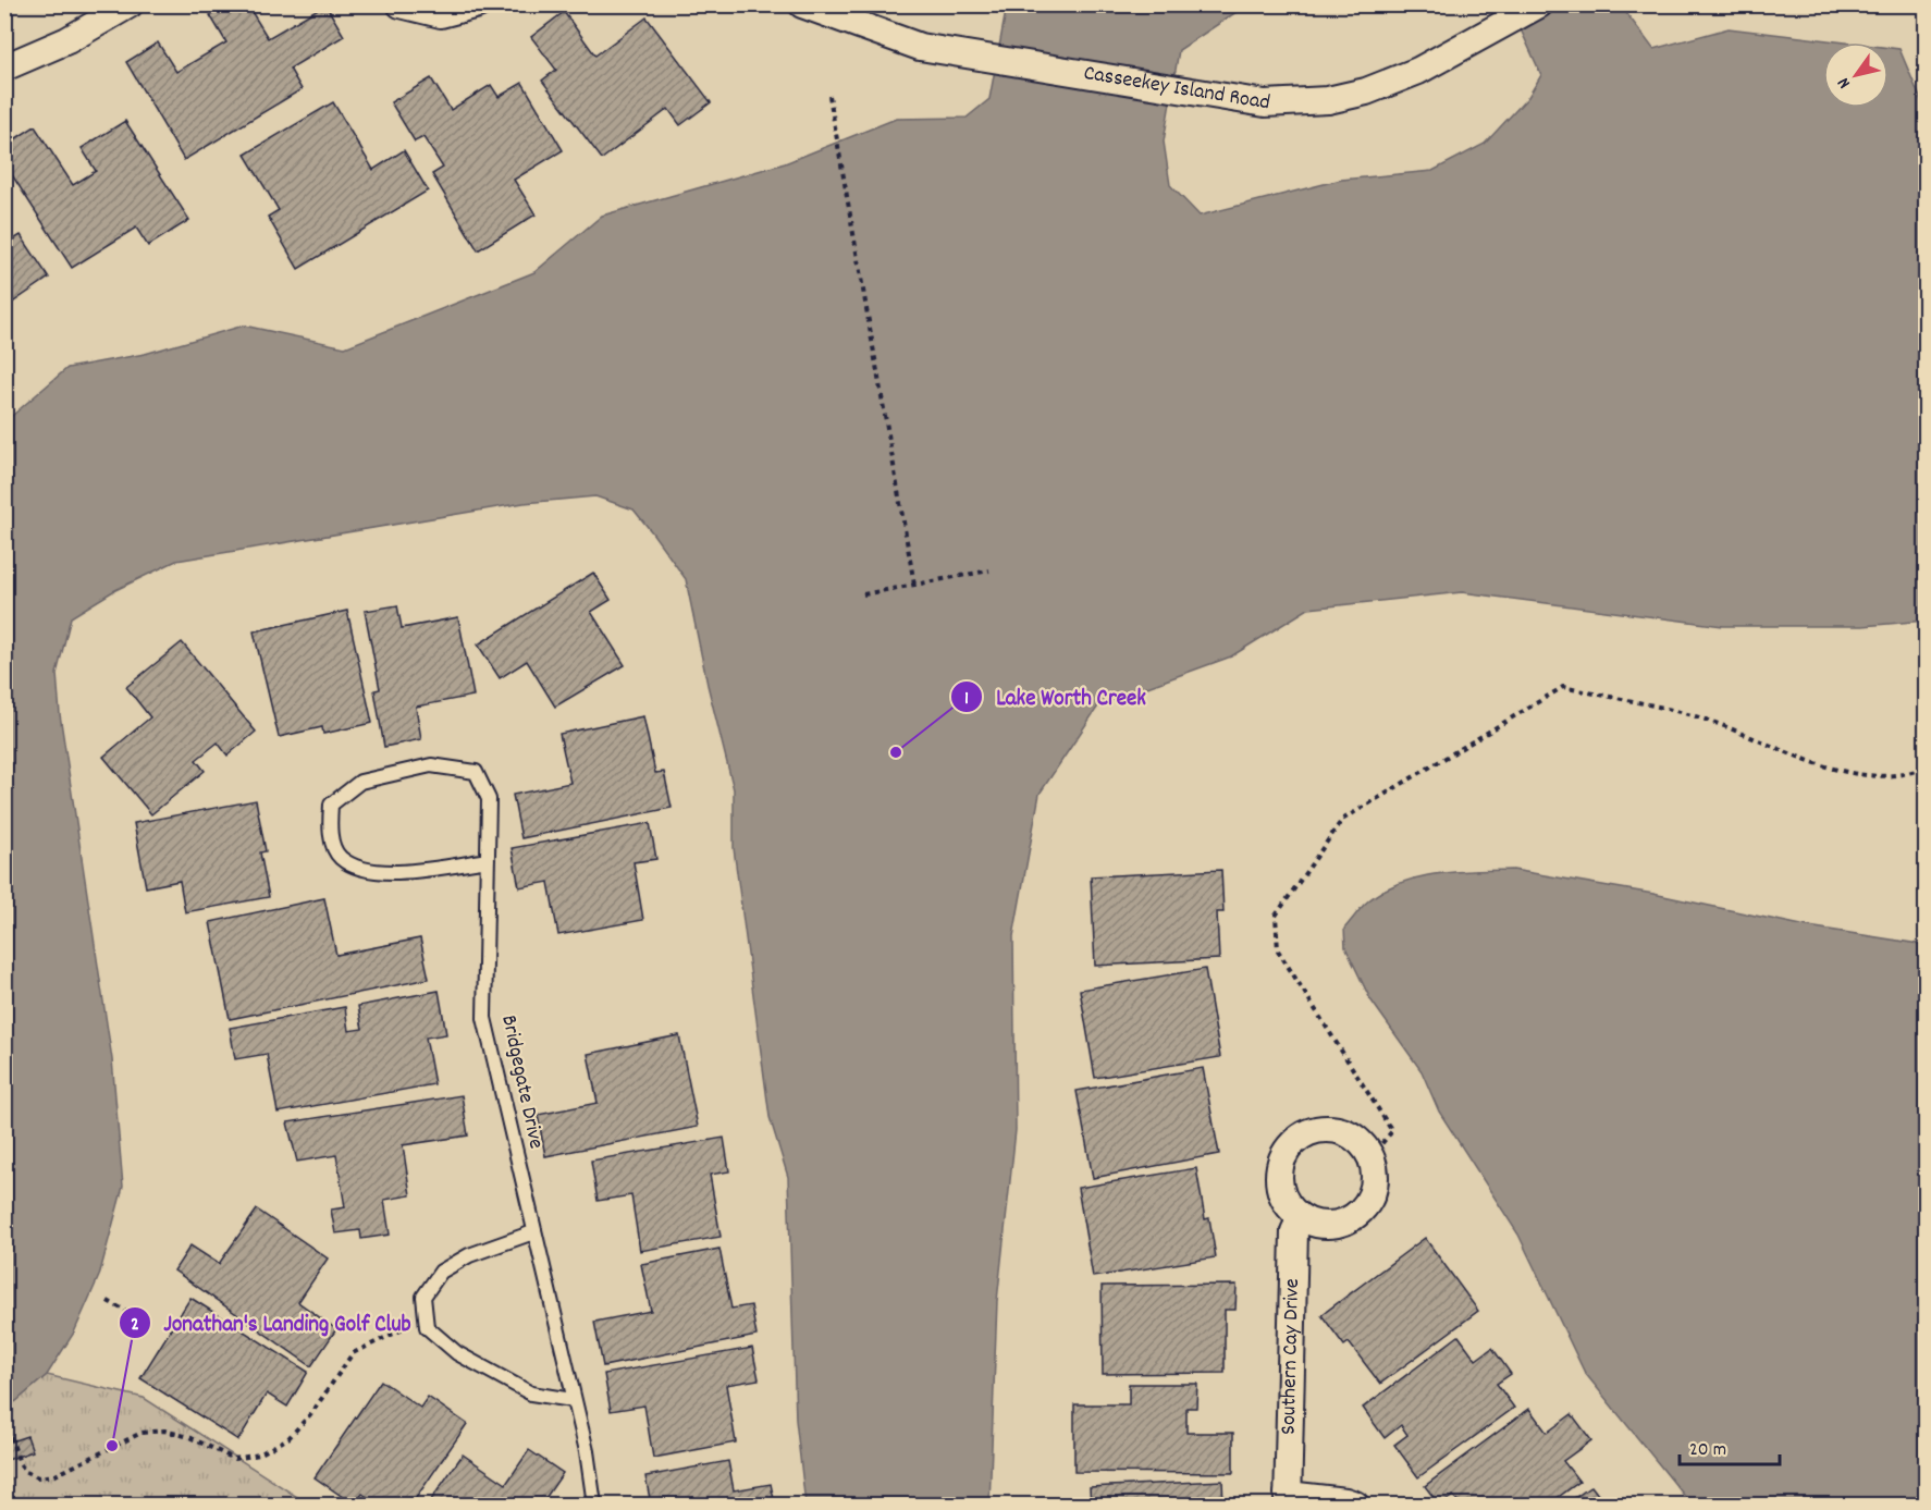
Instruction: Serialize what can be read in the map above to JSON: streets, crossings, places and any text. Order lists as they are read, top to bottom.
{
  "streets": {
    "street": ["Casseekey Island Road", "Southern Cay Drive"],
    "lane": ["Bridgegate Drive"]
  },
  "places": ["Lake Worth Creek", "Jonathan's Landing Golf Club"],
  "scale_bar": "20 m",
  "north": "bottom left"
}
